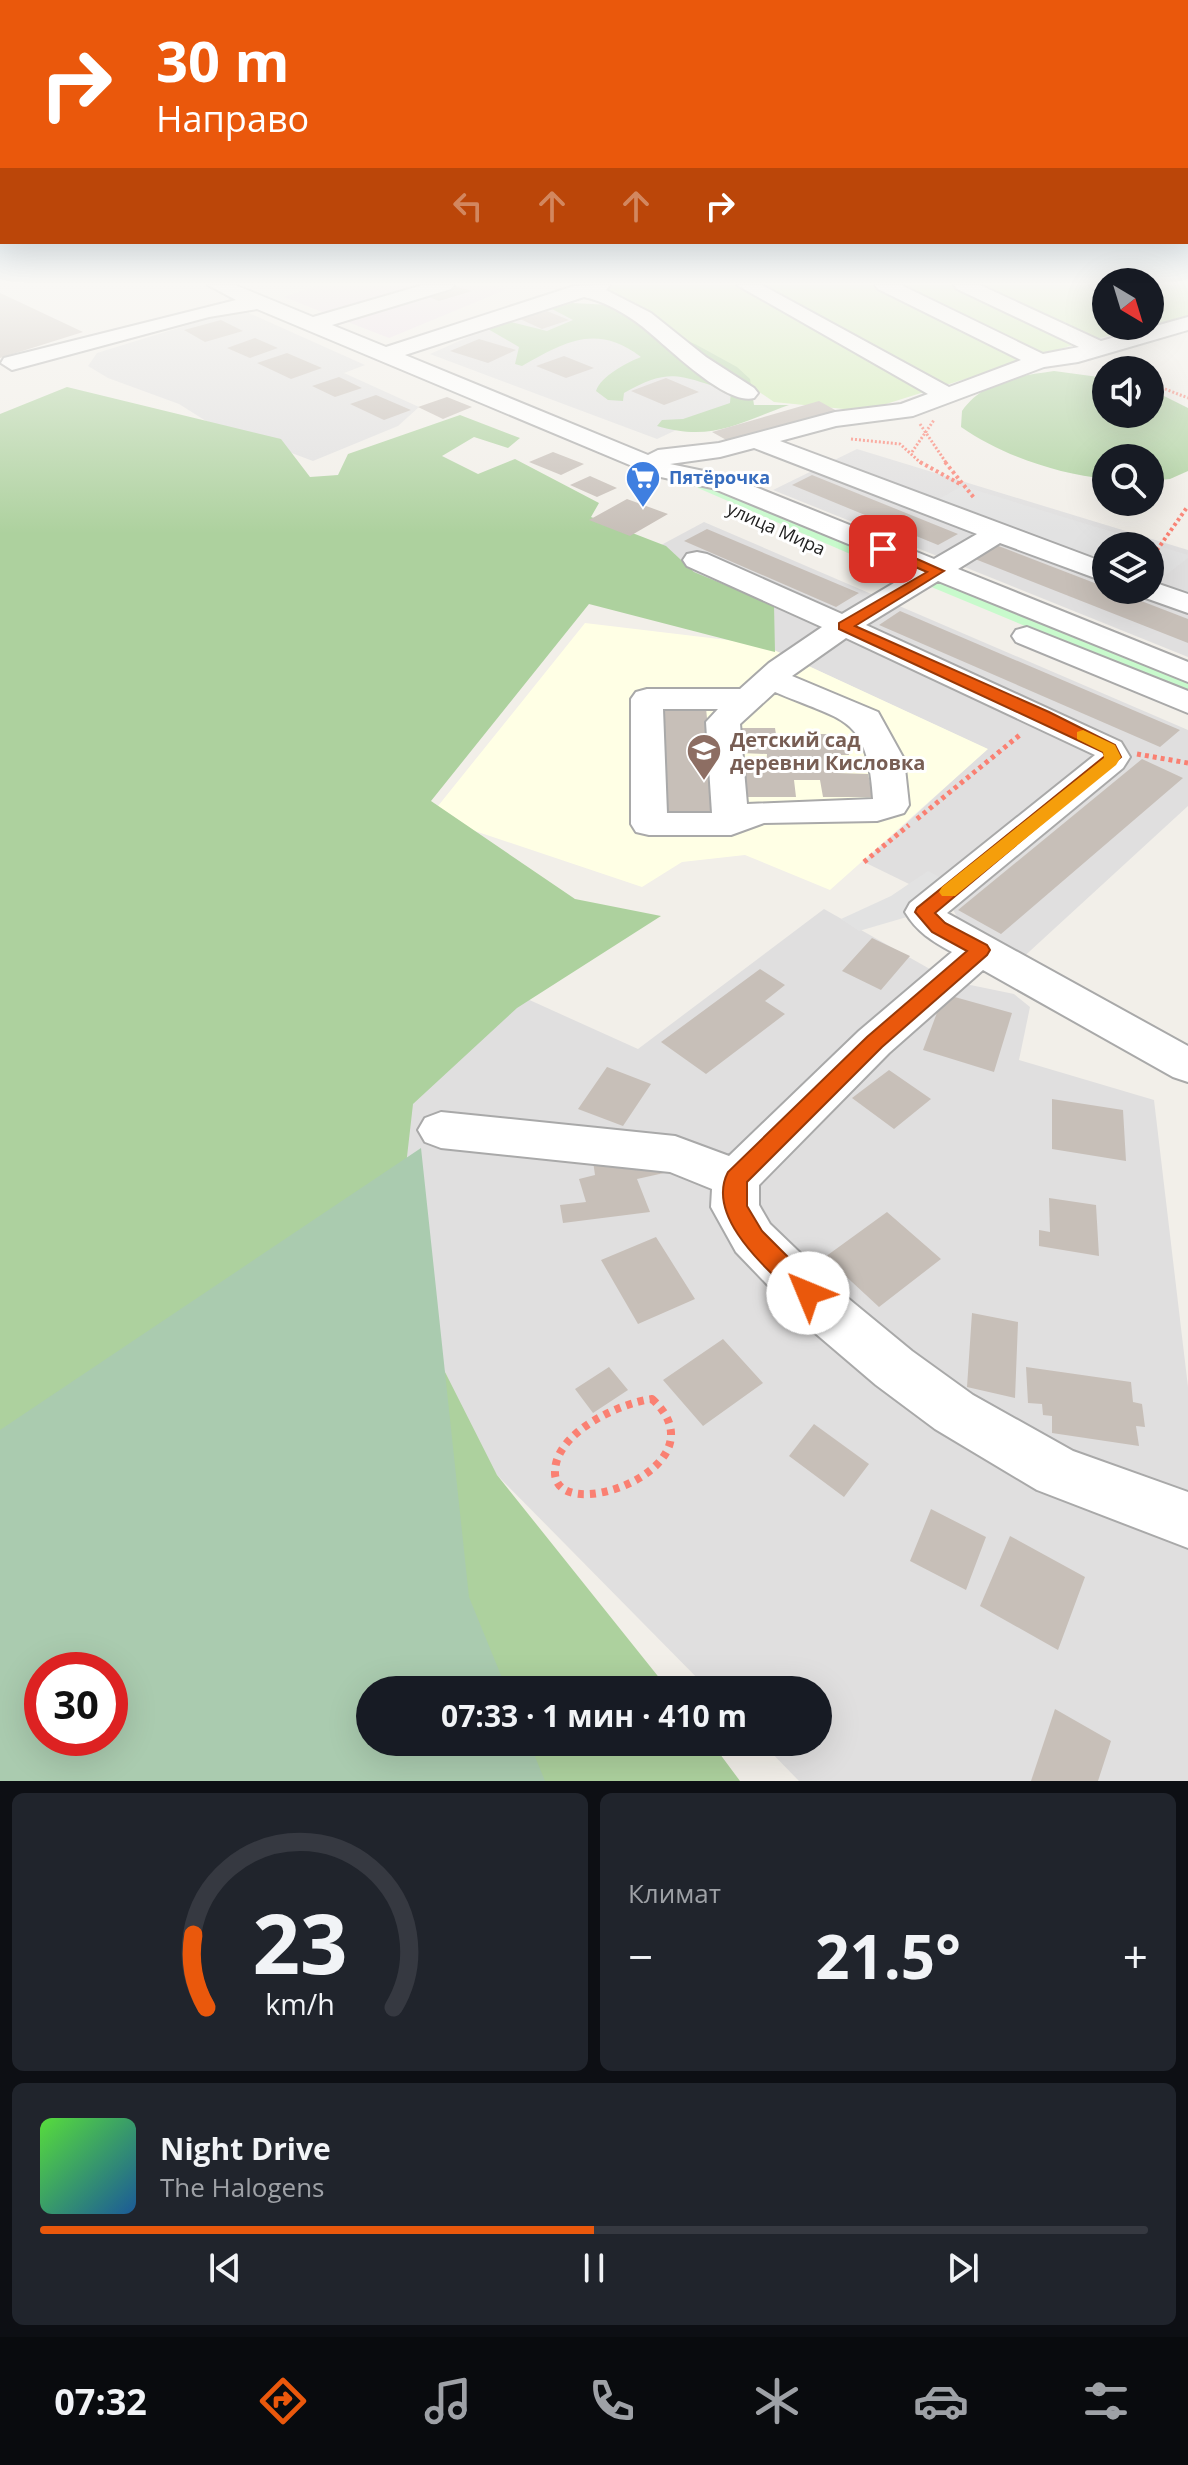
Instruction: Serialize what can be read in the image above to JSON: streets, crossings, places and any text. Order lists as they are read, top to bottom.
{
  "streets": {
    "street": ["улица Мира"]
  },
  "places": {
    "supermarket": ["Пятёрочка"],
    "school or university": ["Детский сад деревни Кисловка"]
  },
  "north": "bottom right",
  "page": {
    "turn": ["30 m", "Направо"],
    "limit": "30",
    "trip": "07:33 · 1 мин · 410 m",
    "tile": "Климат",
    "heat": ["−", "21.5°", "+"],
    "song": ["Night Drive", "The Halogens"],
    "tabs": "07:32",
    "gauge": ["23", "km/h"]
  }
}
